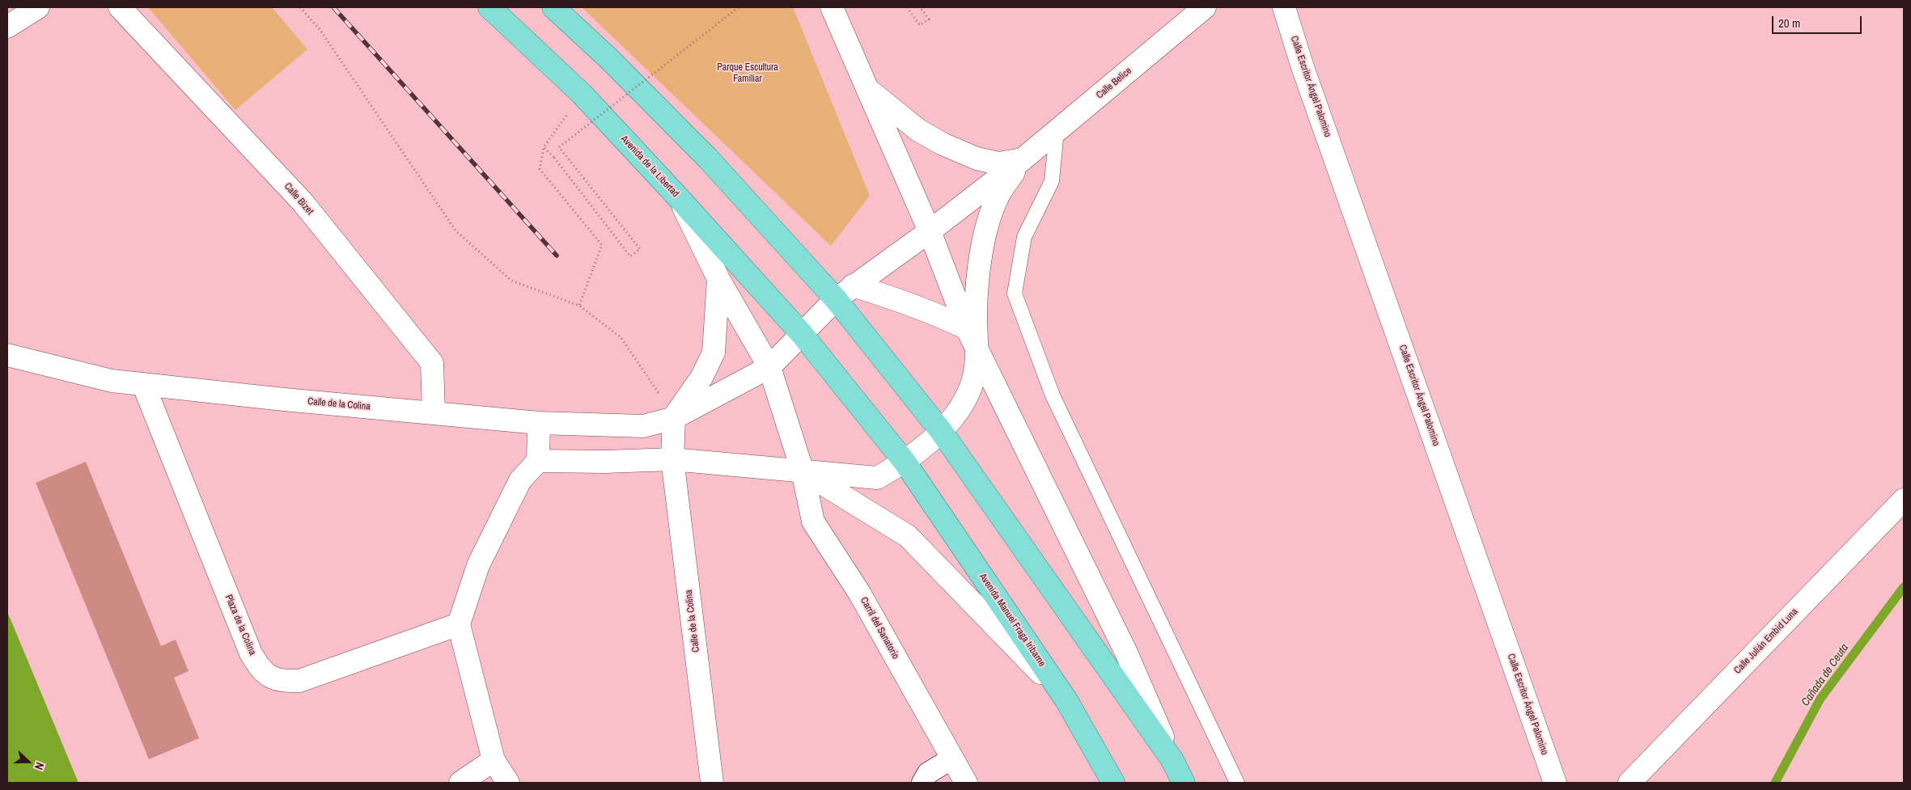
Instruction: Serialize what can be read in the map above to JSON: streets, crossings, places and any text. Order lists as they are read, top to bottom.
{
  "streets": {
    "main road": ["Avenida de la Libertad", "Avenida Manuel Fraga Iribarne"],
    "street": [
      "Calle Belice",
      "Calle Escritor Ángel Palomino",
      "Calle Bizet",
      "Calle de la Colina",
      "Plaza de la Colina",
      "Carril del Sanatorio",
      "Calle Julián Embid Luna"
    ]
  },
  "crossings": [
    ["Calle Belice", "Calle de la Colina"],
    ["Avenida de la Libertad", "Calle de la Colina"],
    ["Avenida de la Libertad", "Avenida Manuel Fraga Iribarne"],
    ["Avenida de la Libertad", "Carril del Sanatorio"],
    ["Calle Bizet", "Calle de la Colina"],
    ["Calle de la Colina", "Plaza de la Colina"],
    ["Calle de la Colina", "Carril del Sanatorio"]
  ],
  "water": ["Cañada de Ceuta"],
  "parks": ["Parque Escultura Familiar"],
  "scale_bar": "20 m",
  "north": "right"
}
